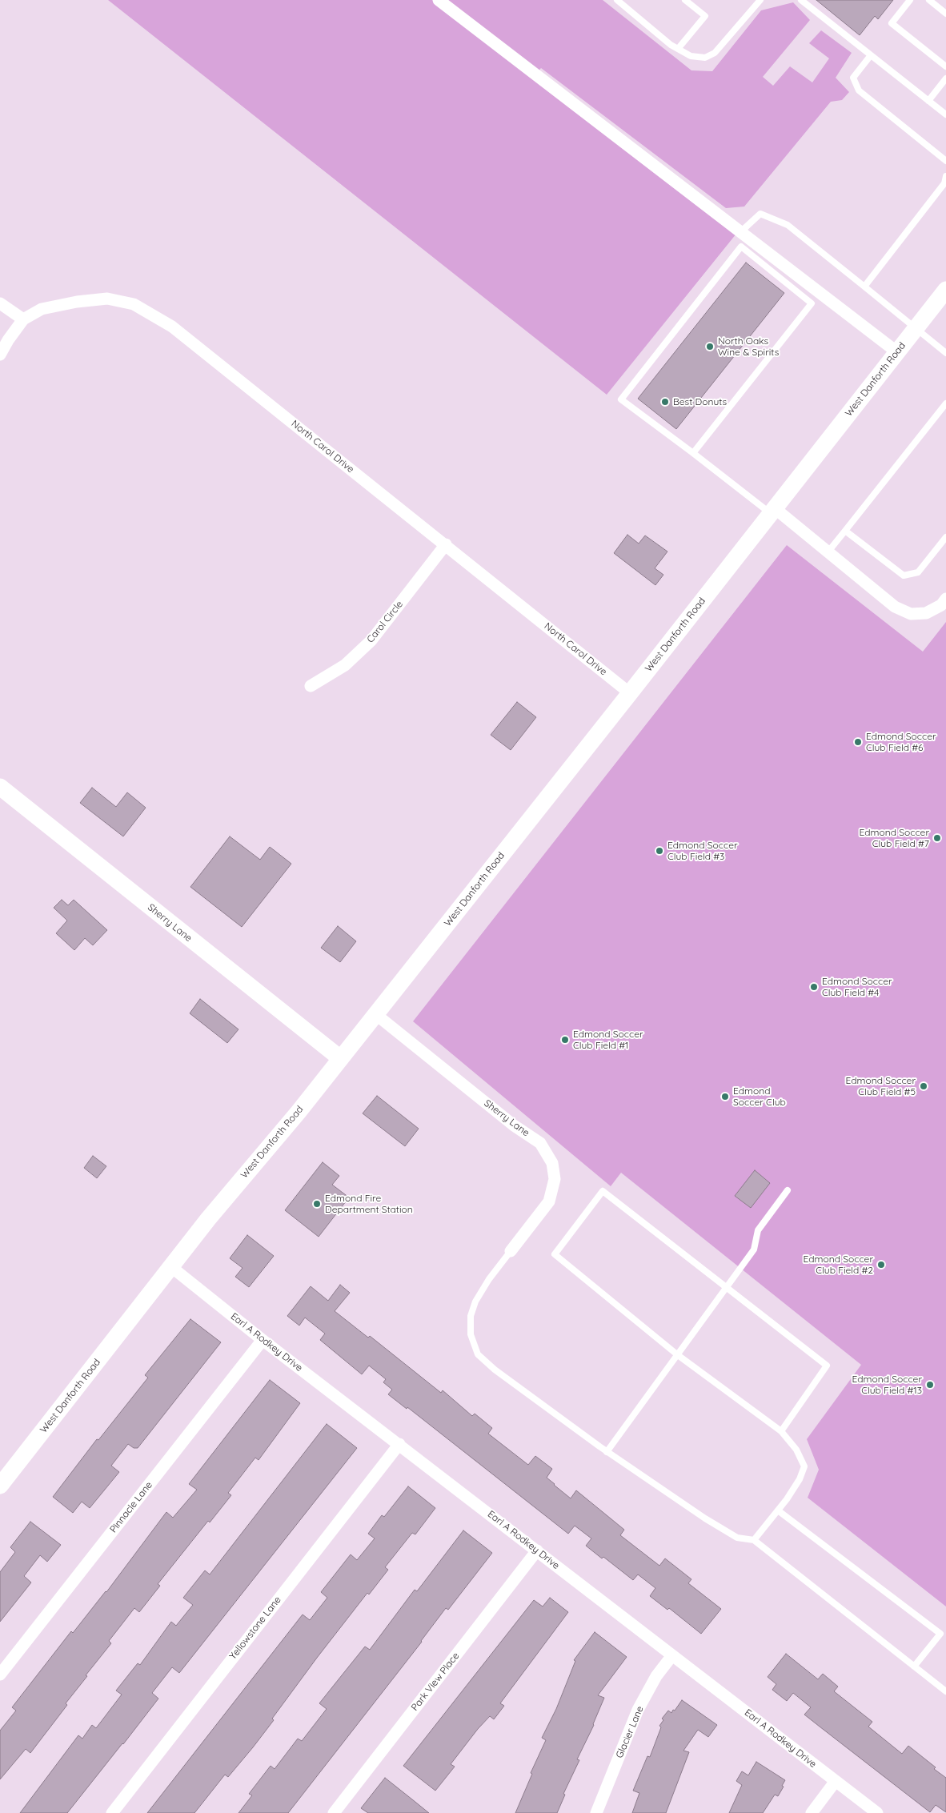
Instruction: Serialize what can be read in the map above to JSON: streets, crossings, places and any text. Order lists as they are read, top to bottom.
{
  "streets": {
    "main road": ["West Danforth Road", "Sherry Lane"],
    "street": [
      "North Carol Drive",
      "Carol Circle",
      "Earl A Rodkey Drive",
      "Pinnacle Lane",
      "Yellowstone Lane",
      "Park View Place",
      "Glacier Lane"
    ]
  },
  "crossings": [
    ["West Danforth Road", "North Carol Drive"],
    ["West Danforth Road", "Sherry Lane"],
    ["West Danforth Road", "Earl A Rodkey Drive"],
    ["North Carol Drive", "Carol Circle"],
    ["Earl A Rodkey Drive", "Pinnacle Lane"],
    ["Earl A Rodkey Drive", "Yellowstone Lane"],
    ["Earl A Rodkey Drive", "Park View Place"],
    ["Earl A Rodkey Drive", "Glacier Lane"]
  ],
  "places": [
    "North Oaks Wine & Spirits",
    "Best Donuts",
    "Edmond Soccer Club Field #6",
    "Edmond Soccer Club Field #7",
    "Edmond Soccer Club Field #3",
    "Edmond Soccer Club Field #4",
    "Edmond Soccer Club Field #1",
    "Edmond Soccer Club Field #5",
    "Edmond Soccer Club",
    "Edmond Fire Department Station",
    "Edmond Soccer Club Field #2",
    "Edmond Soccer Club Field #13"
  ]
}
